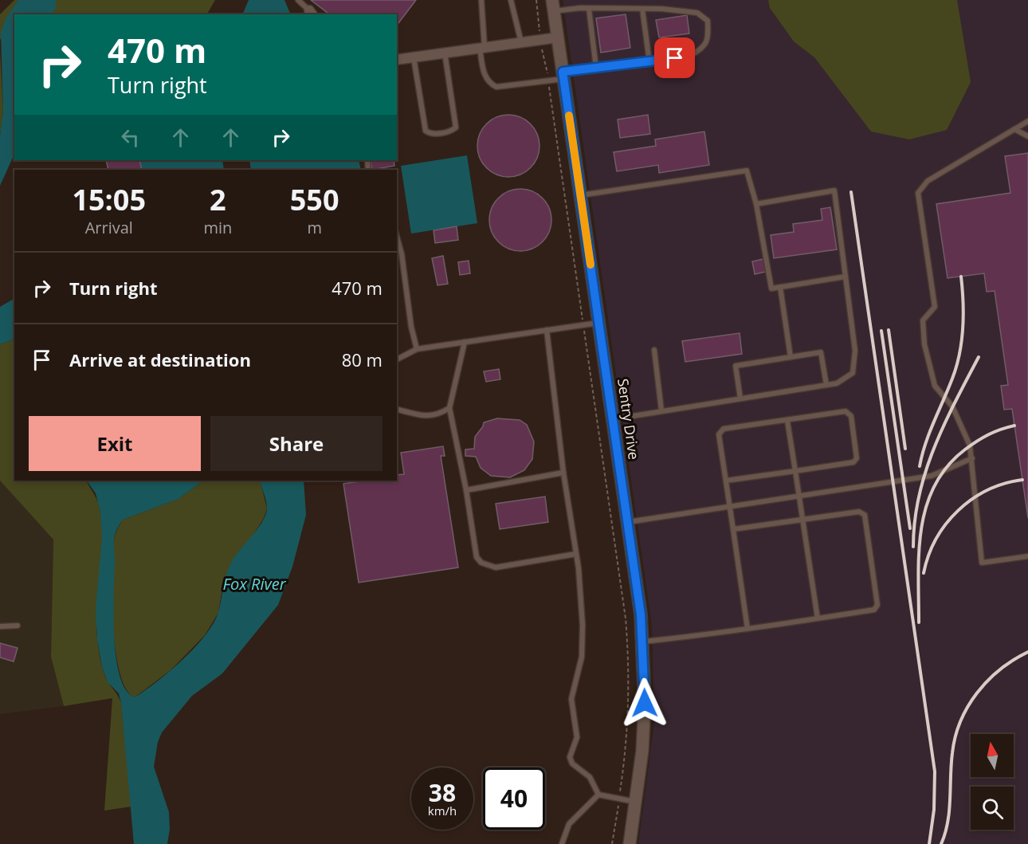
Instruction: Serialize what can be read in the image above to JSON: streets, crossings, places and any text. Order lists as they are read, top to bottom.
{
  "streets": {
    "street": ["Sentry Drive"]
  },
  "water": ["Fox River"],
  "north": "top",
  "page": {
    "turn": ["470 m", "Turn right"],
    "eta": [
      "15:05",
      "Arrival",
      "2",
      "min",
      "550",
      "m"
    ],
    "list": [
      {
        "name": "Turn right",
        "value": "470 m"
      },
      {
        "name": "Arrive at destination",
        "value": "80 m"
      }
    ],
    "buttons": ["Exit", "Share"],
    "speed": "38 km/h",
    "limit": "40"
  }
}
